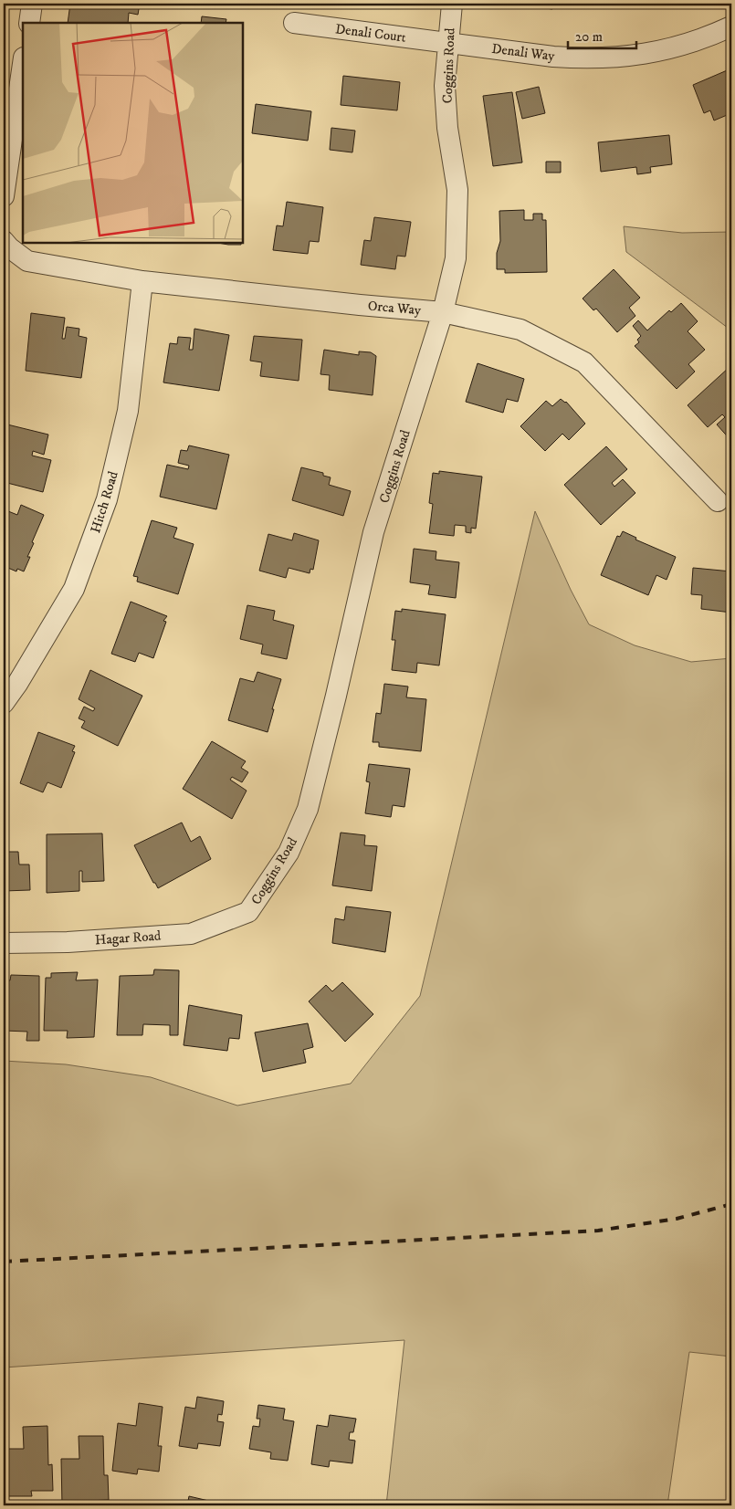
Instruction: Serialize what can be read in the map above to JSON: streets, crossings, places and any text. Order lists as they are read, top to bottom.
{
  "streets": {
    "street": [
      "Denali Court",
      "Denali Way",
      "Coggins Road",
      "Orca Way",
      "Hitch Road",
      "Hagar Road"
    ]
  },
  "crossings": [
    ["Denali Court", "Denali Way"],
    ["Denali Court", "Coggins Road"],
    ["Denali Way", "Coggins Road"],
    ["Coggins Road", "Orca Way"],
    ["Coggins Road", "Hagar Road"],
    ["Orca Way", "Hitch Road"]
  ],
  "scale_bar": "20 m"
}
